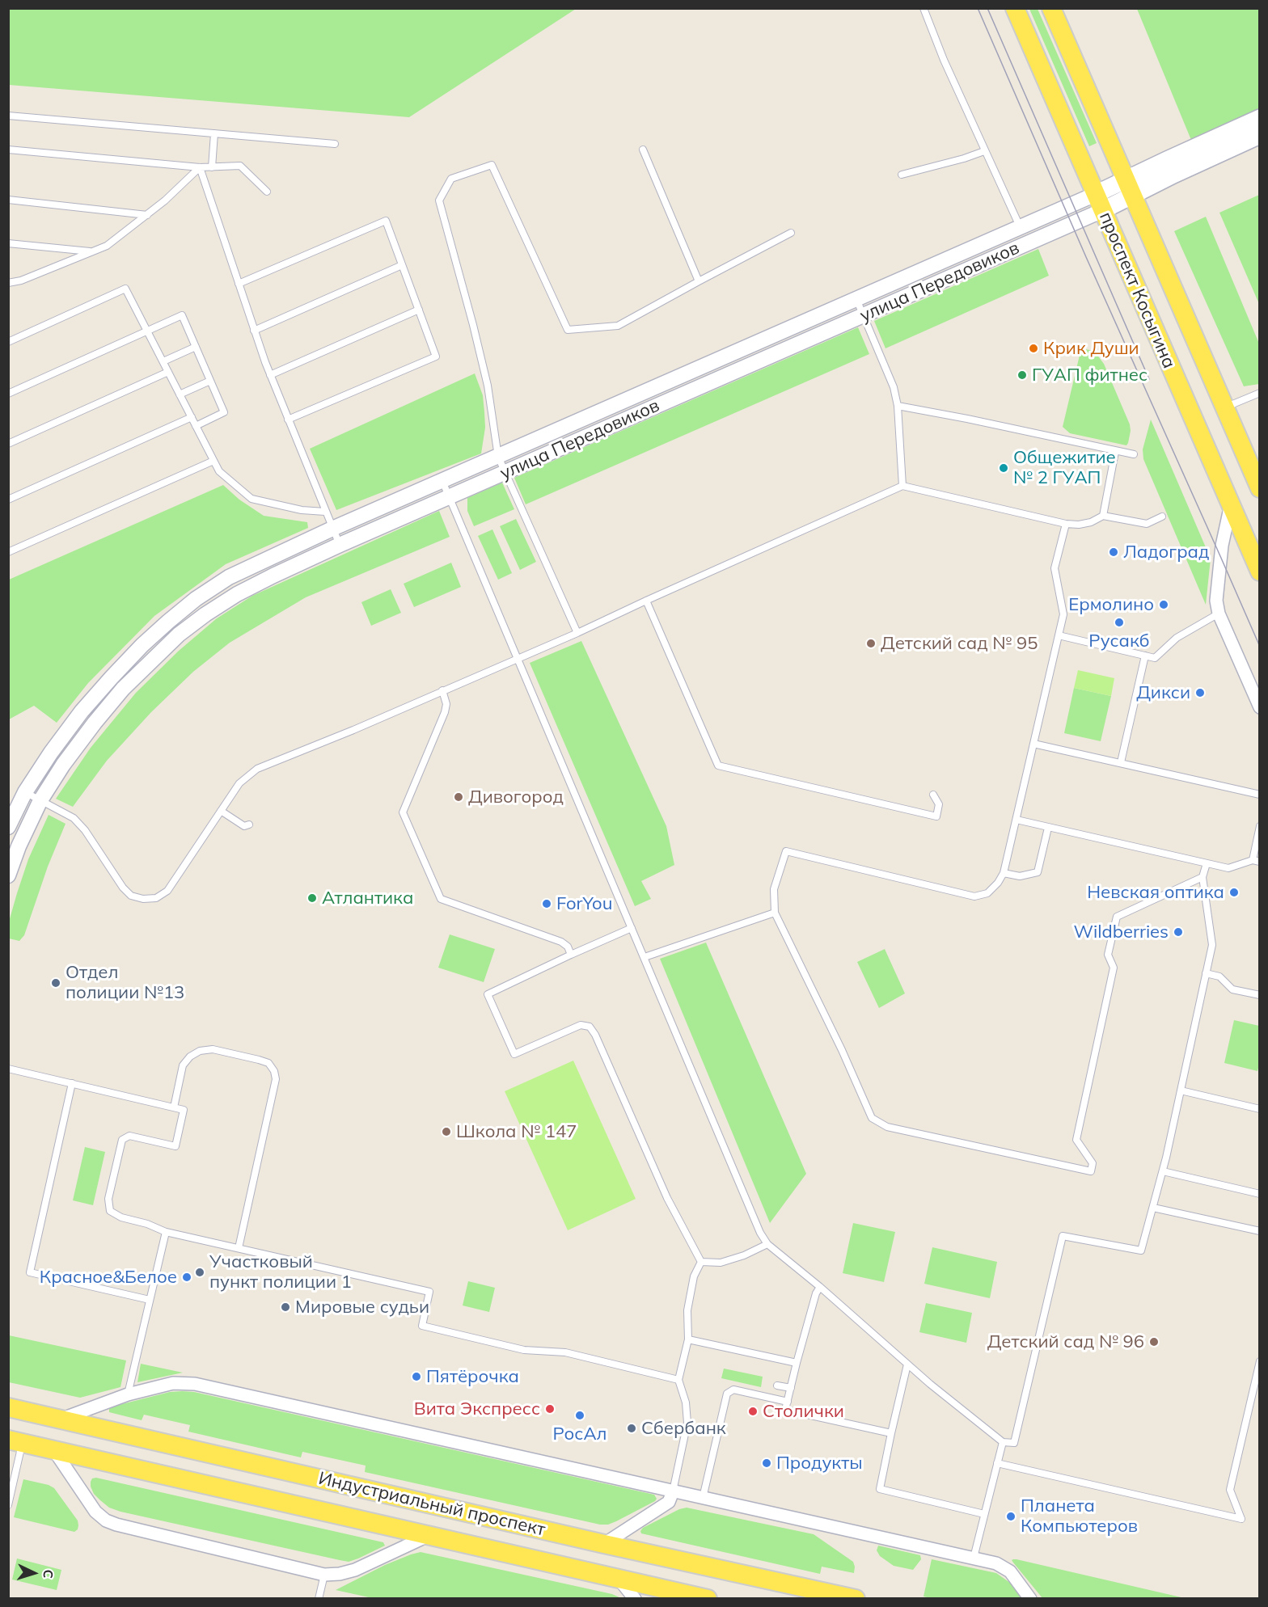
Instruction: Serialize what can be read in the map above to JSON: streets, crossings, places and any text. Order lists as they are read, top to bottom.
{
  "streets": {
    "main road": ["улица Передовиков", "проспект Косыгина", "Индустриальный проспект"]
  },
  "crossings": [
    ["улица Передовиков", "проспект Косыгина"]
  ],
  "places": [
    "Крик Души",
    "ГУАП фитнес",
    "Общежитие № 2 ГУАП",
    "Ладоград",
    "Ермолино",
    "Русакб",
    "Детский сад № 95",
    "Дикси",
    "Дивогород",
    "Невская оптика",
    "Атлантика",
    "ForYou",
    "Wildberries",
    "Отдел полиции №13",
    "Школа № 147",
    "Участковый пункт полиции 1",
    "Красное&Белое",
    "Мировые судьи",
    "Детский сад № 96",
    "Пятёрочка",
    "Вита Экспресс",
    "Столички",
    "РосАл",
    "Сбербанк",
    "Продукты",
    "Планета Компьютеров"
  ],
  "north": "right"
}
